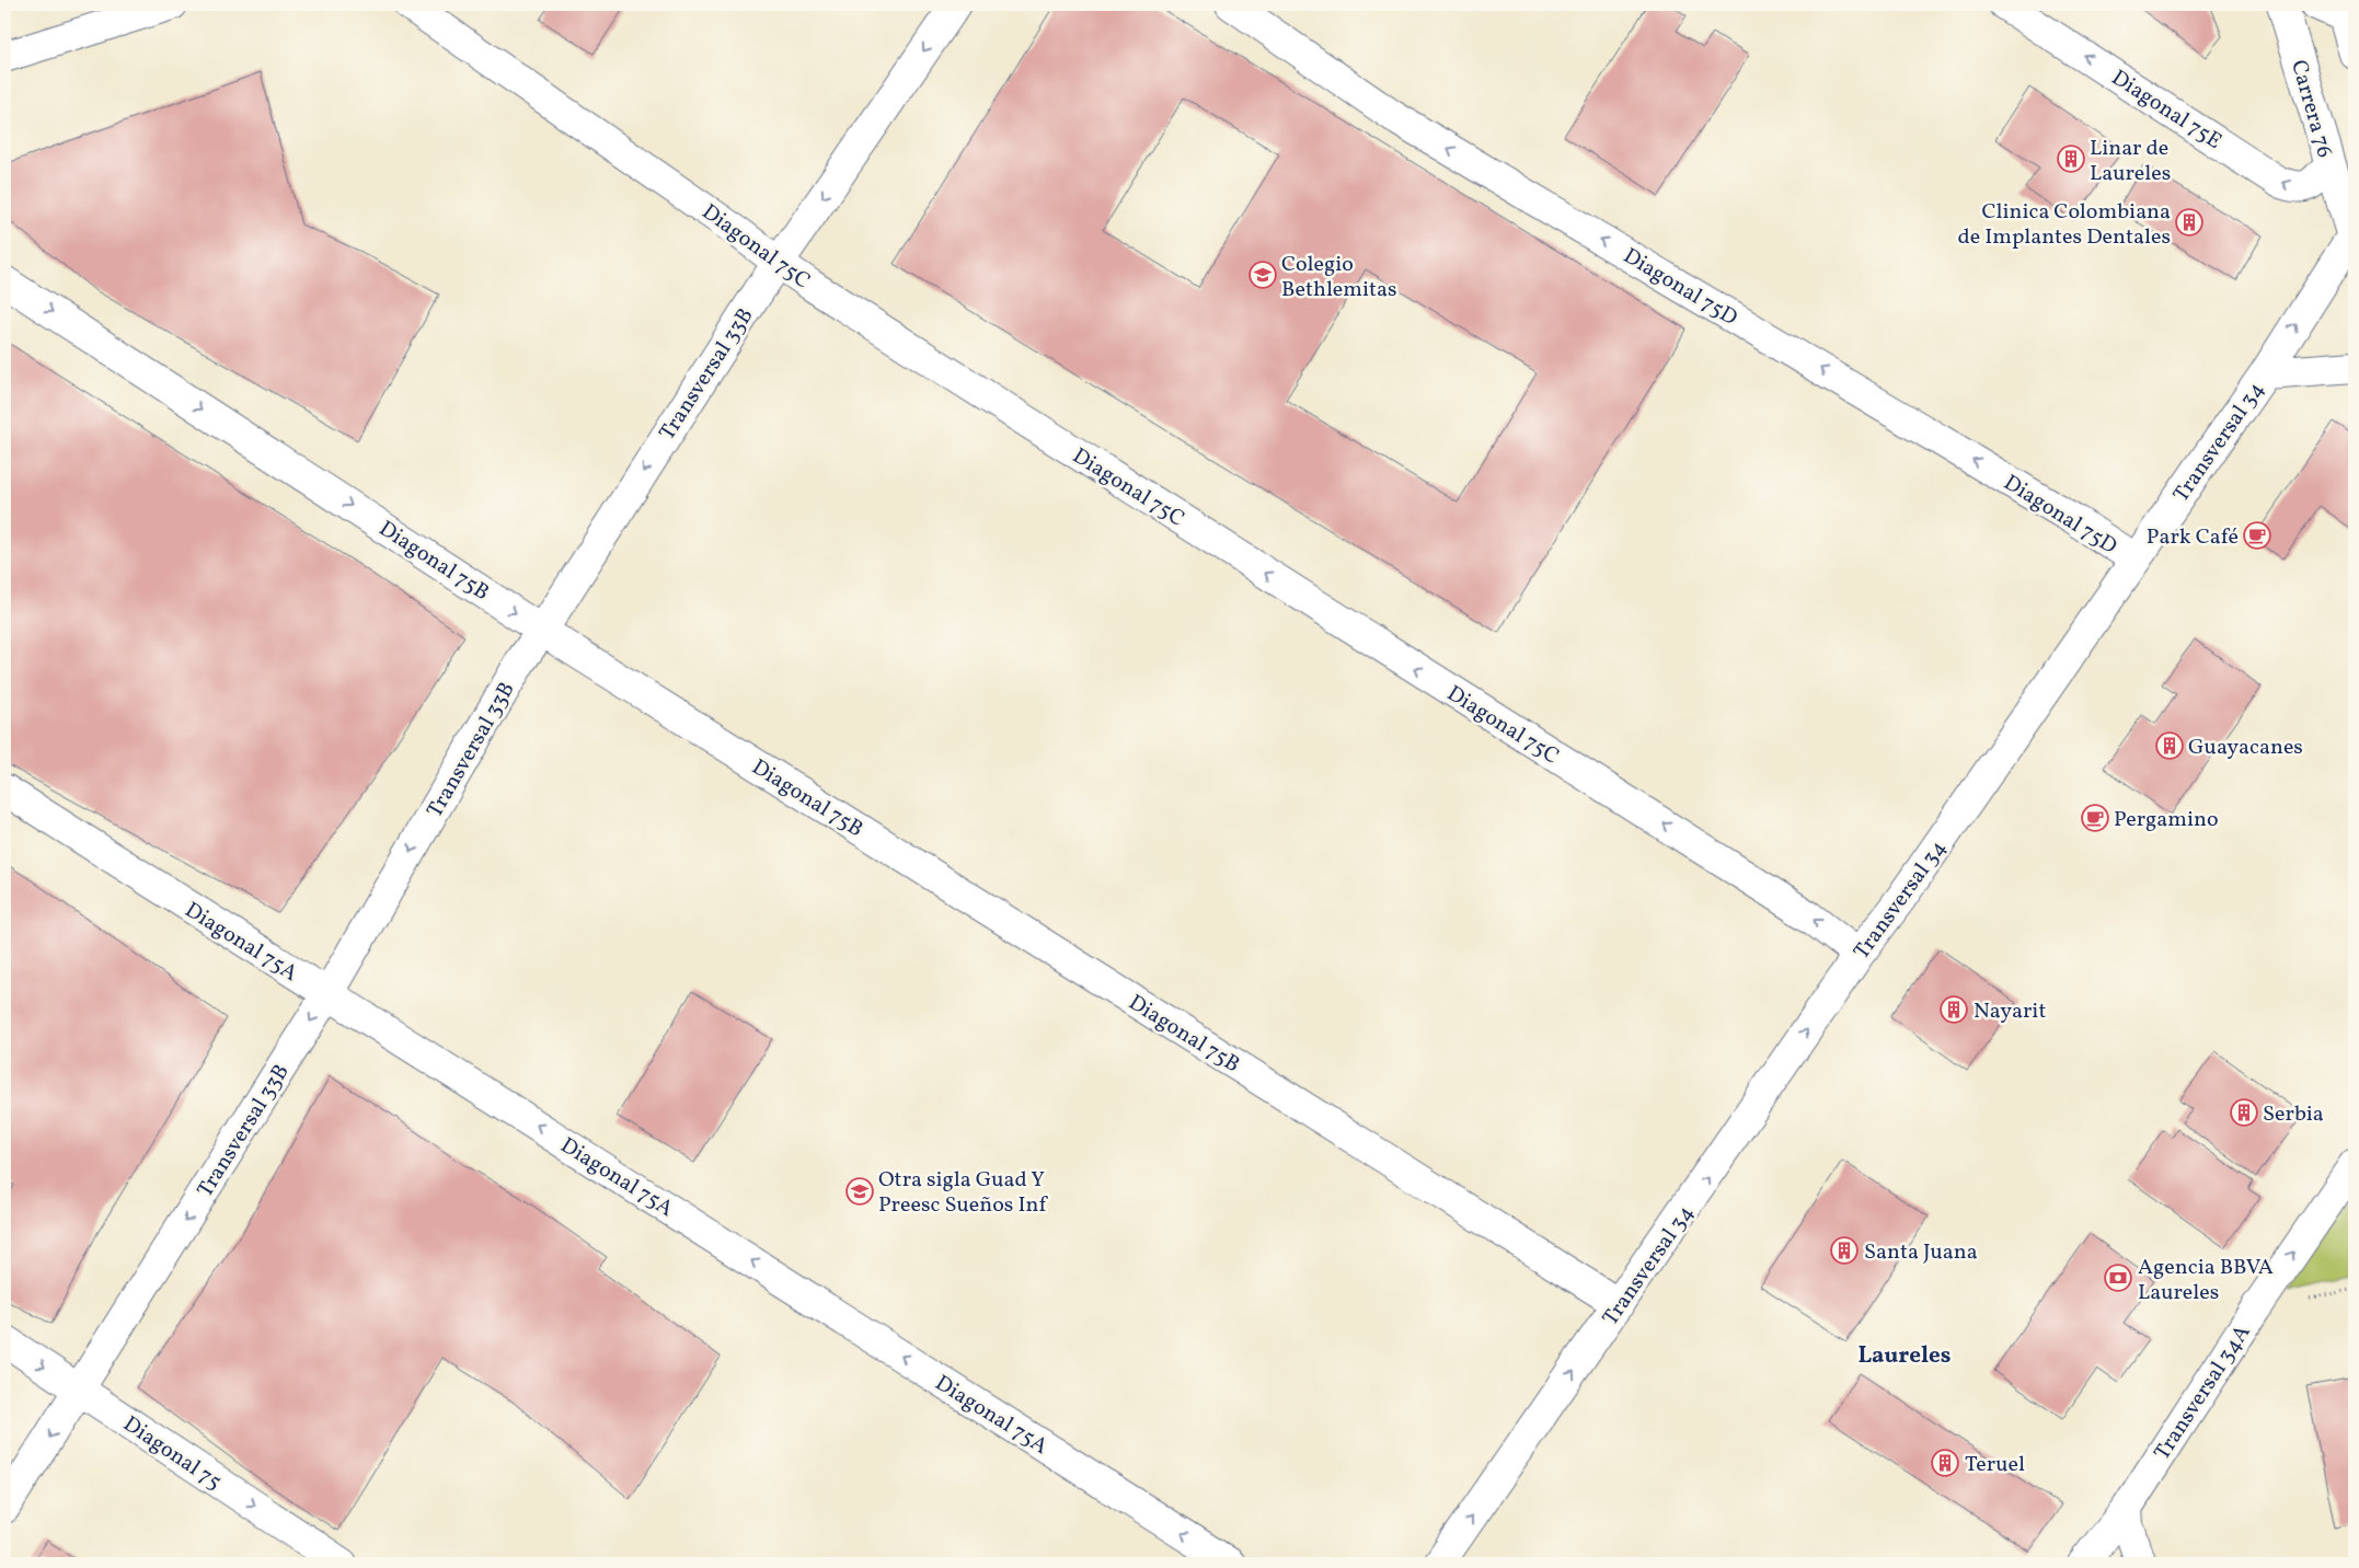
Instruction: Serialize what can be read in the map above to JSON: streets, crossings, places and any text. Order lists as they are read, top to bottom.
{
  "streets": {
    "street": [
      "Diagonal 75E",
      "Carrera 76",
      "Diagonal 75C",
      "Diagonal 75D",
      "Transversal 33B",
      "Transversal 34",
      "Diagonal 75B",
      "Diagonal 75A",
      "Transversal 34A",
      "Diagonal 75"
    ]
  },
  "crossings": [
    ["Diagonal 75E", "Carrera 76"],
    ["Carrera 76", "Transversal 34"],
    ["Diagonal 75C", "Transversal 33B"],
    ["Diagonal 75C", "Transversal 34"],
    ["Diagonal 75D", "Transversal 34"],
    ["Transversal 33B", "Diagonal 75B"],
    ["Transversal 33B", "Diagonal 75A"],
    ["Transversal 33B", "Diagonal 75"],
    ["Transversal 34", "Diagonal 75B"]
  ],
  "one_way": [
    "Diagonal 75E",
    "Diagonal 75C",
    "Diagonal 75D",
    "Transversal 33B",
    "Transversal 34",
    "Diagonal 75A",
    "Transversal 34A",
    "Diagonal 75"
  ],
  "districts": ["Laureles"],
  "places": {
    "building": [
      "Linar de Laureles",
      "Clinica Colombiana de Implantes Dentales",
      "Guayacanes",
      "Nayarit",
      "Serbia",
      "Santa Juana",
      "Teruel"
    ],
    "school or university": ["Colegio Bethlemitas", "Otra sigla Guad Y Preesc Sueños Inf"],
    "cafe": ["Park Café", "Pergamino"],
    "bank": ["Agencia BBVA Laureles"]
  }
}
